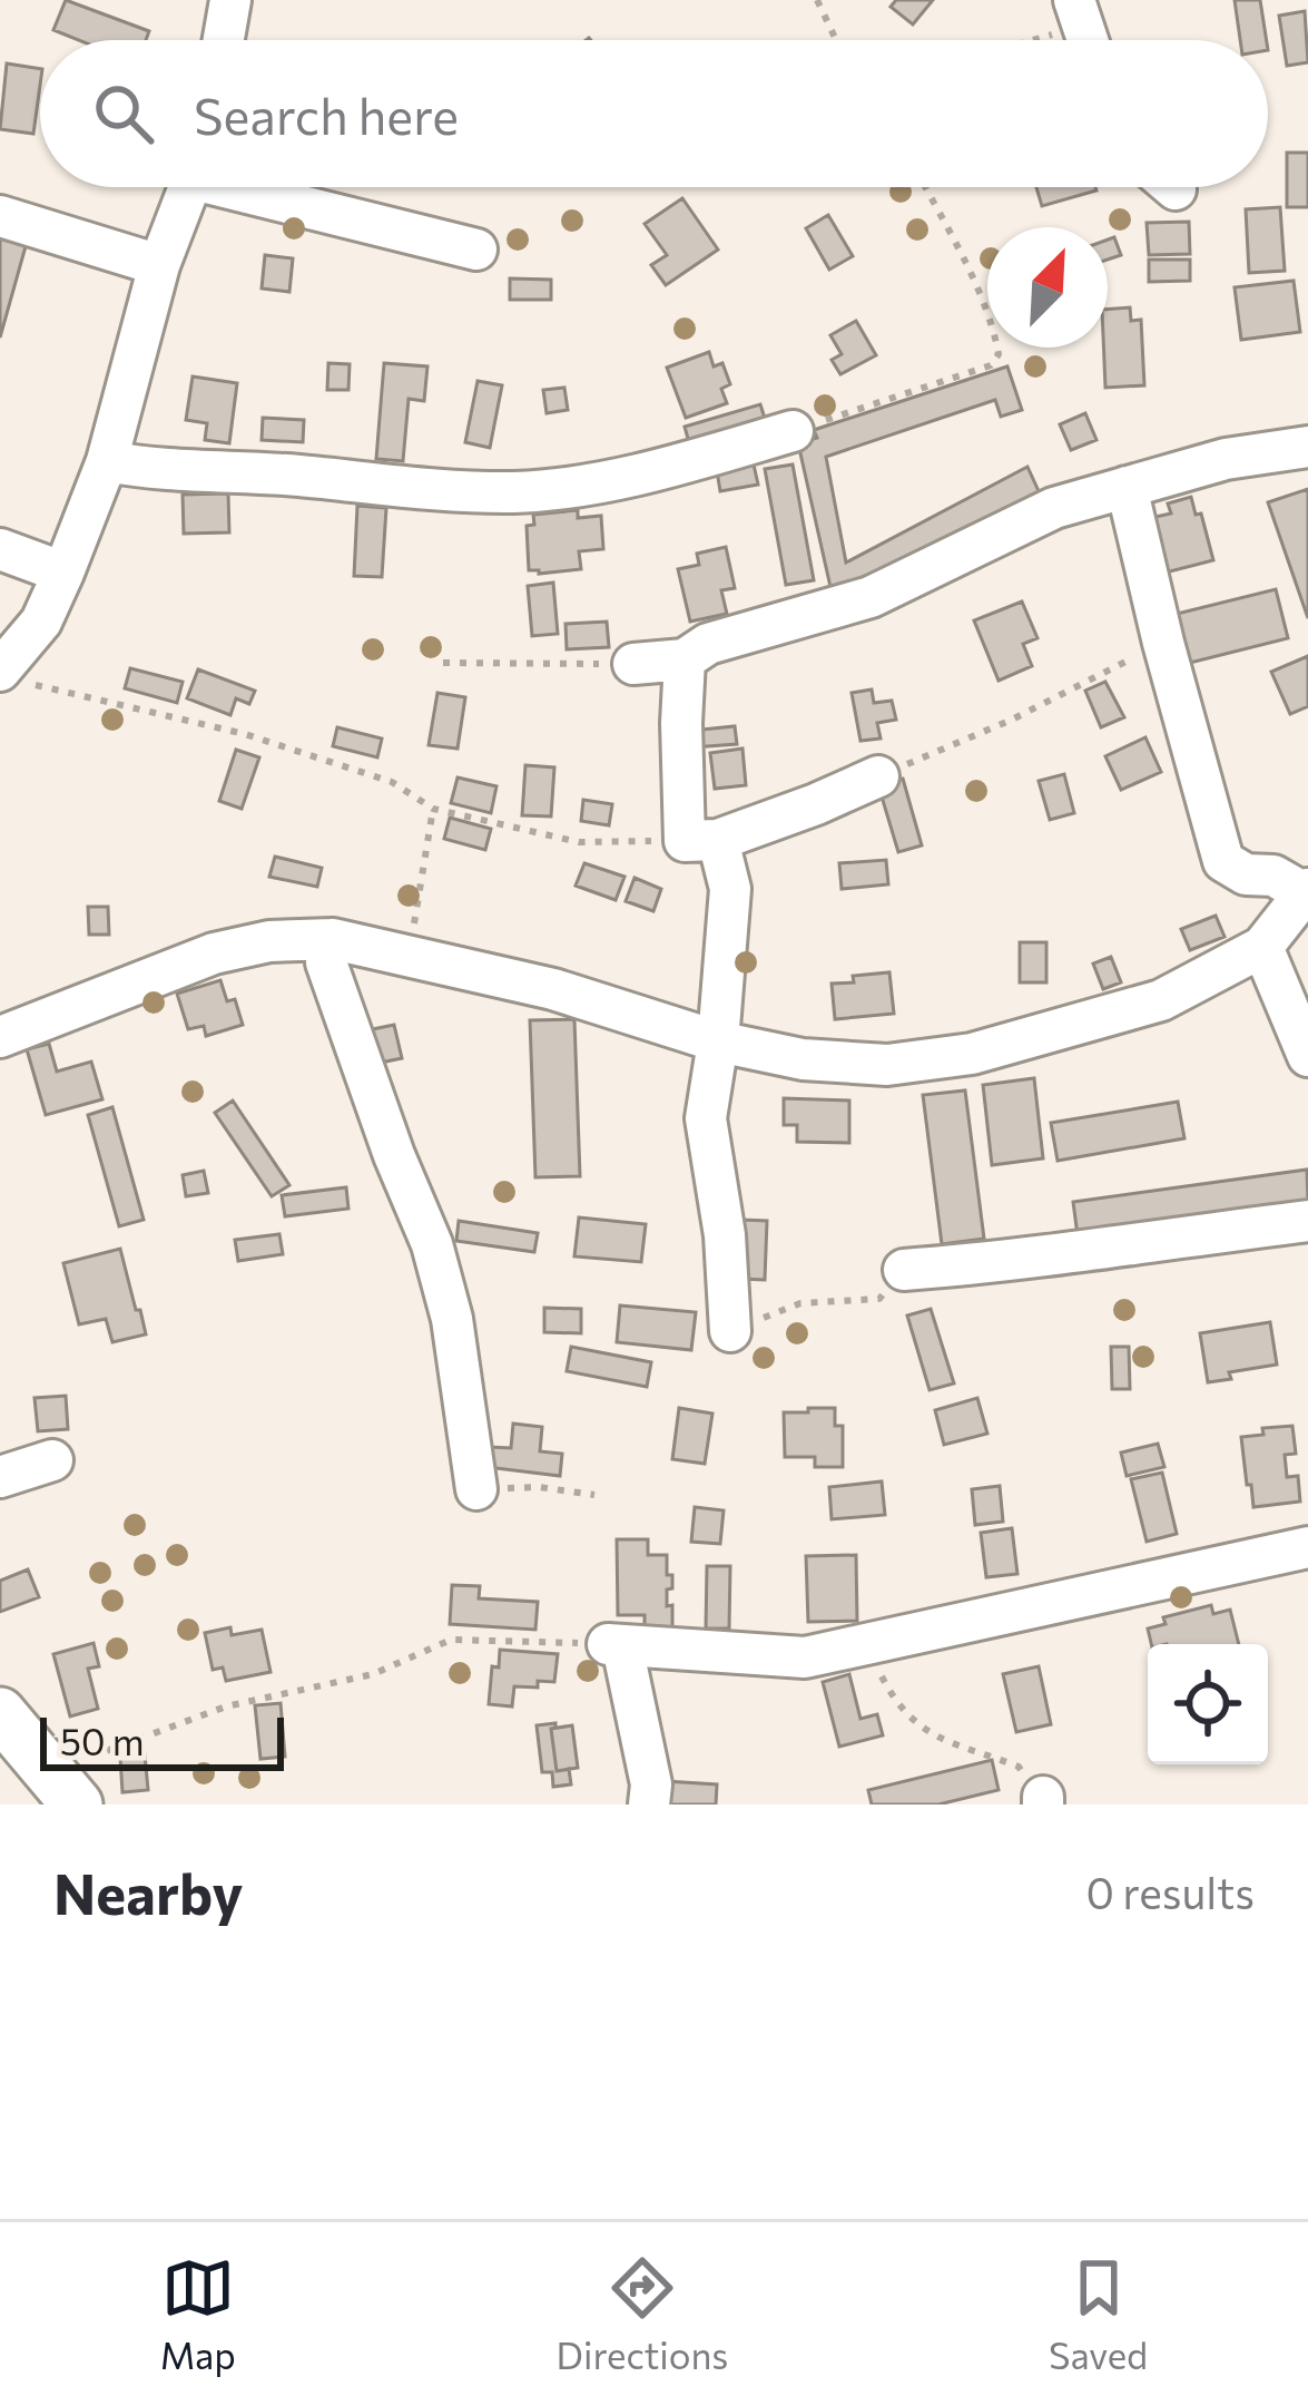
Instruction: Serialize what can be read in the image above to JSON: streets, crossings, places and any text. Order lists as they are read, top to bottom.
{
  "scale_bar": "50 m",
  "north": "top right",
  "page": {
    "search": "Search here",
    "scale": "50 m",
    "heading": ["Nearby", "0 results"],
    "nav": ["Map", "Directions", "Saved"]
  }
}
